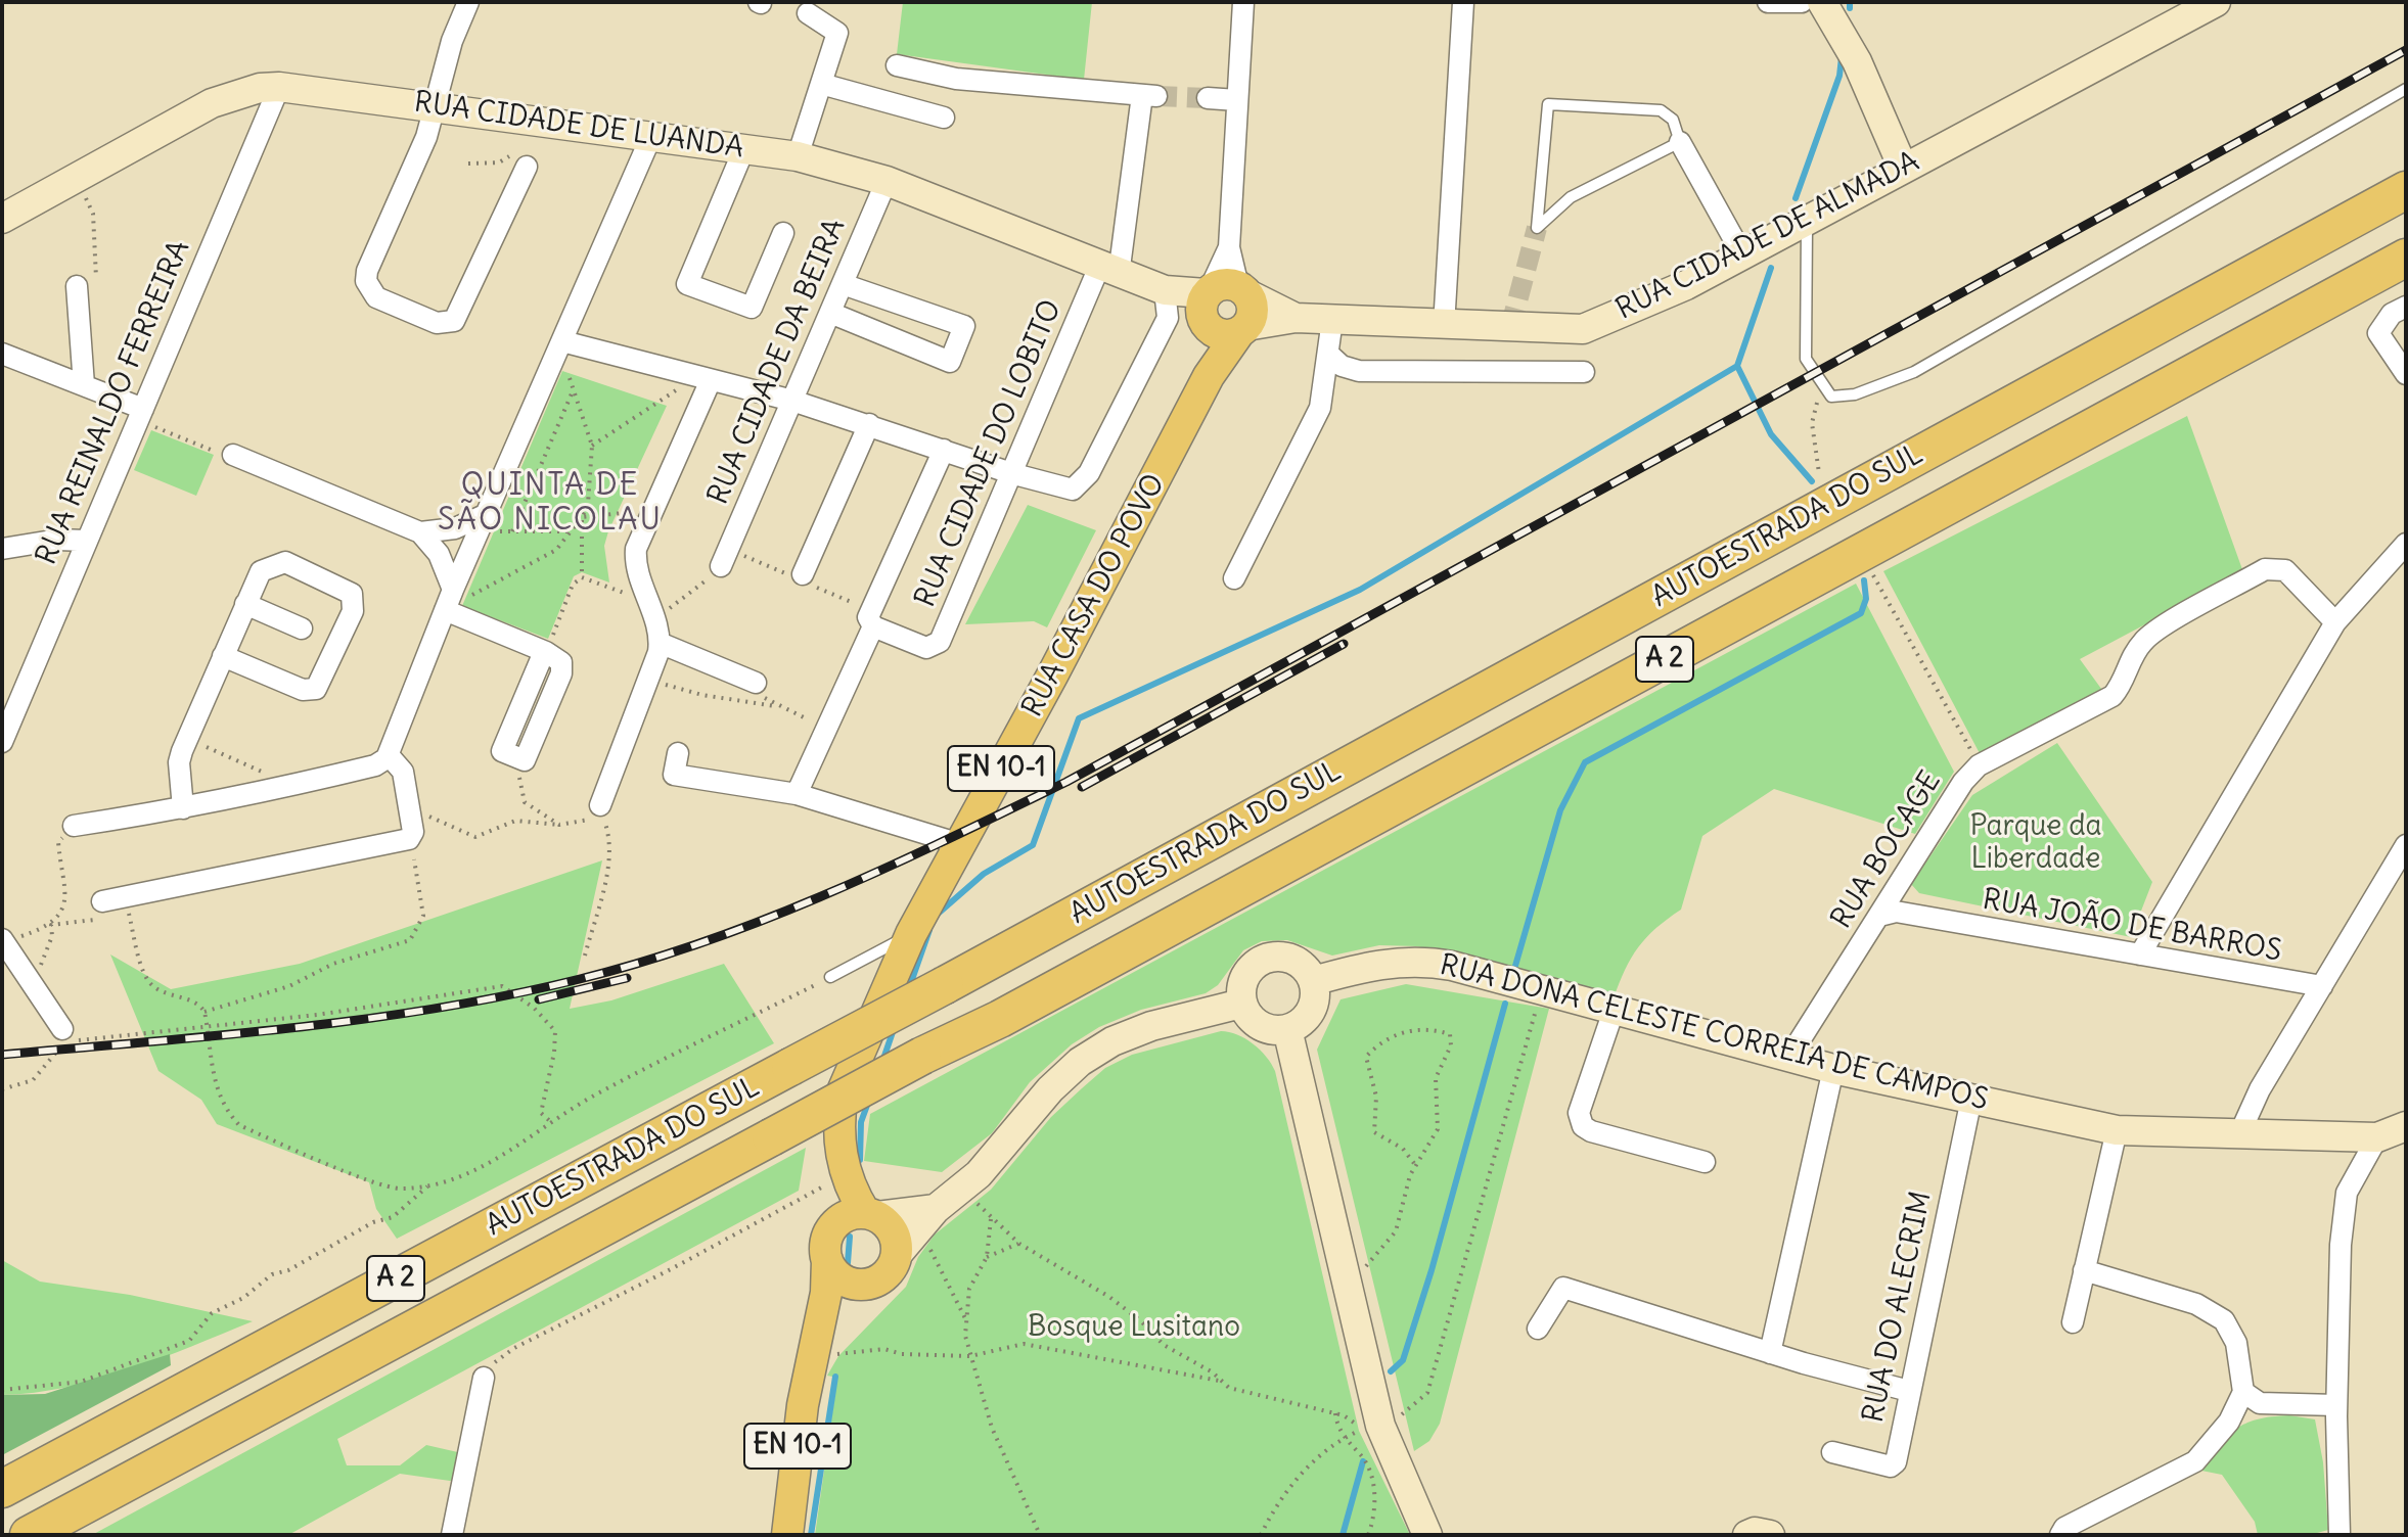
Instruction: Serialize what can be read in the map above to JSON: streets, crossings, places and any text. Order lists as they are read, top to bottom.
{
  "streets": {
    "highway": ["AUTOESTRADA DO SUL", "A 2"],
    "main road": ["RUA CASA DO POVO", "EN 10-1"],
    "street": [
      "RUA CIDADE DE LUANDA",
      "RUA CIDADE DE ALMADA",
      "RUA CIDADE DA BEIRA",
      "RUA REINALDO FERREIRA",
      "RUA CIDADE DO LOBITO",
      "RUA BOCAGE",
      "RUA JOÃO DE BARROS",
      "RUA DONA CELESTE CORREIA DE CAMPOS",
      "RUA DO ALECRIM"
    ]
  },
  "crossings": [
    ["RUA CIDADE DE LUANDA", "RUA CIDADE DE ALMADA"],
    ["RUA CIDADE DE LUANDA", "RUA CIDADE DA BEIRA"],
    ["RUA CIDADE DE LUANDA", "RUA REINALDO FERREIRA"],
    ["RUA CIDADE DE LUANDA", "RUA CIDADE DO LOBITO"],
    ["RUA CIDADE DE LUANDA", "RUA CASA DO POVO"],
    ["RUA CIDADE DE ALMADA", "RUA CASA DO POVO"],
    ["RUA CASA DO POVO", "EN 10-1"],
    ["RUA BOCAGE", "RUA JOÃO DE BARROS"],
    ["RUA BOCAGE", "RUA DONA CELESTE CORREIA DE CAMPOS"],
    ["RUA DONA CELESTE CORREIA DE CAMPOS", "RUA DO ALECRIM"]
  ],
  "districts": ["QUINTA DE SÃO NICOLAU"],
  "parks": ["Parque da Liberdade", "Bosque Lusitano"]
}
